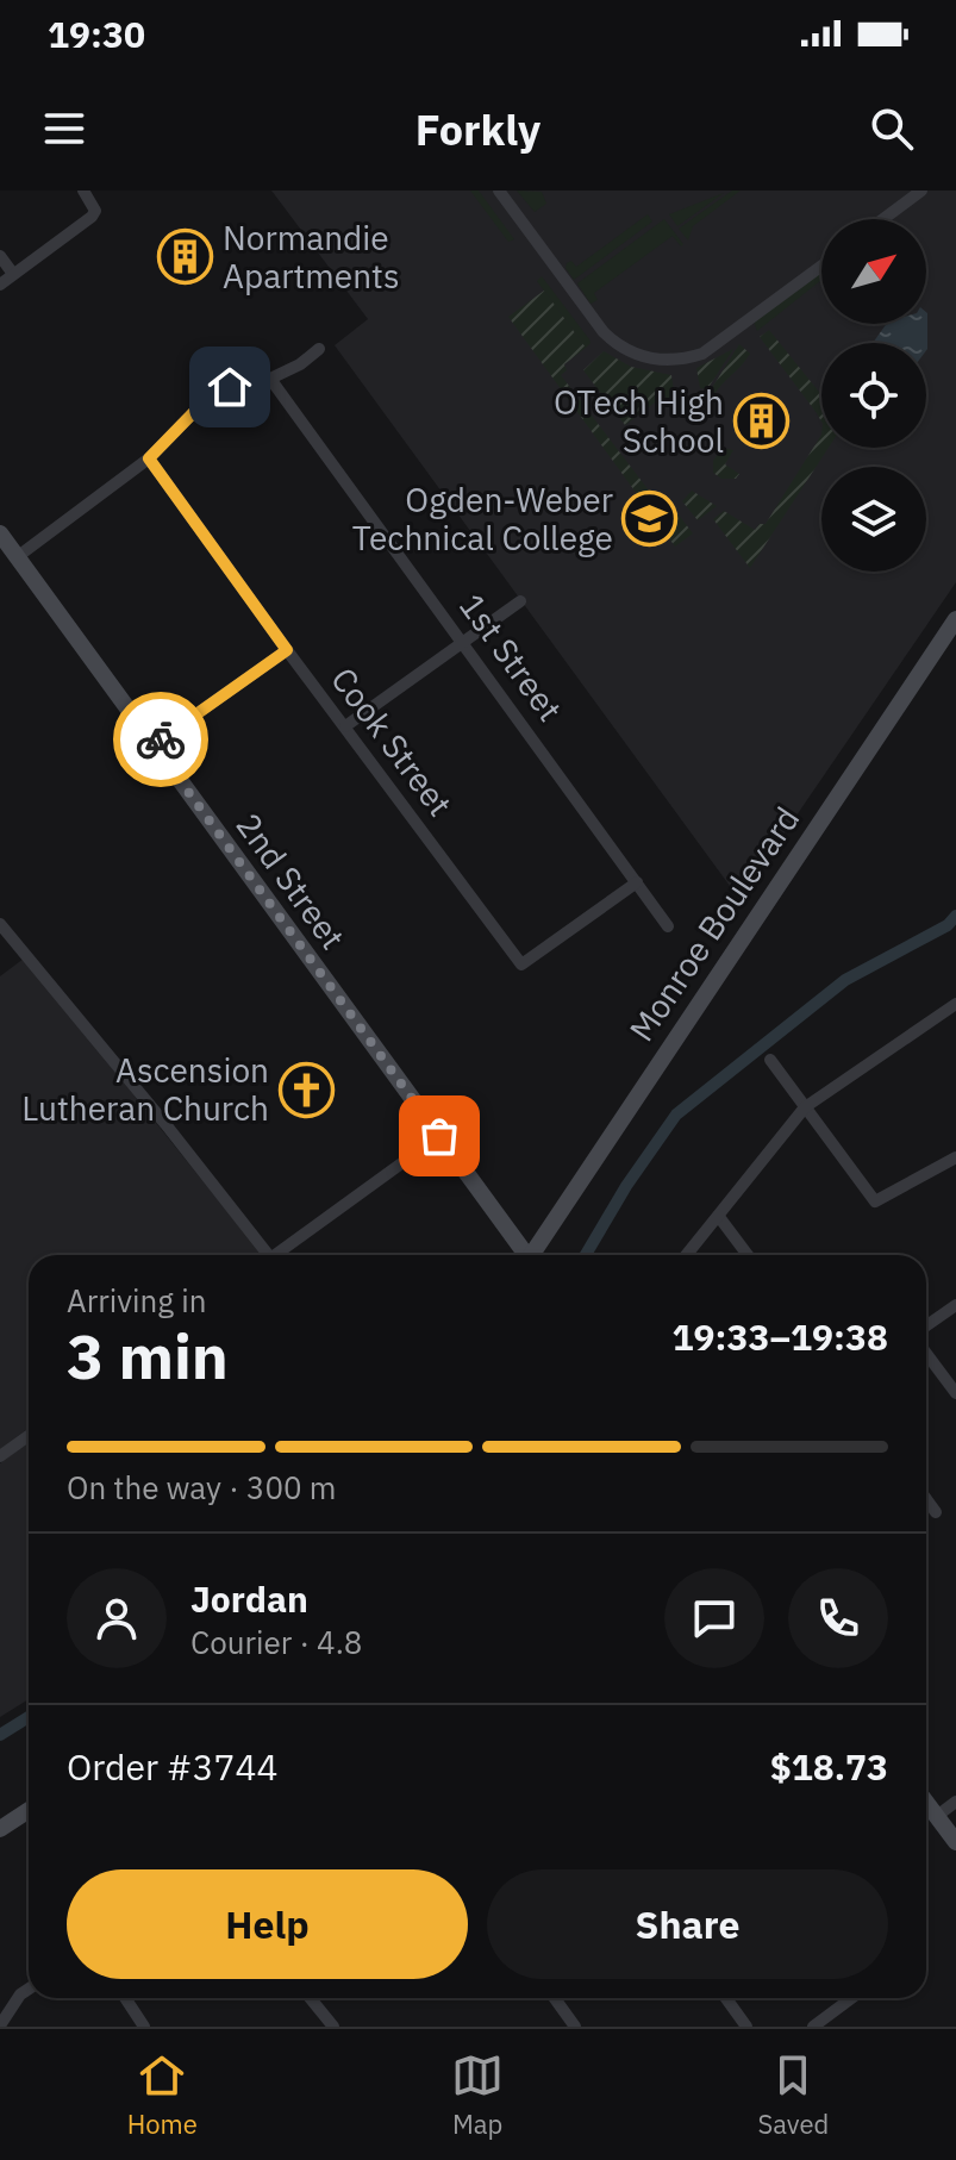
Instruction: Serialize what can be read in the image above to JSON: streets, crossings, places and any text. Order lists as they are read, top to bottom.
{
  "streets": {
    "main road": ["2nd Street", "Monroe Boulevard"],
    "street": ["1st Street", "Cook Street"]
  },
  "crossings": [
    ["1st Street", "Cook Street"]
  ],
  "places": {
    "building": ["Normandie Apartments", "OTech High School"],
    "school or university": ["Ogden-Weber Technical College"],
    "church": ["Ascension Lutheran Church"]
  },
  "north": "top right",
  "page": {
    "status": "19:30",
    "header": "Forkly",
    "heading": ["3 min", "Arriving in", "19:33–19:38"],
    "panel": [
      "Jordan",
      "Courier · 4.8",
      "Order #3744",
      "$18.73"
    ],
    "bar": "On the way · 300 m",
    "buttons": ["Help", "Share"],
    "tabs": ["Home", "Map", "Saved"]
  }
}
